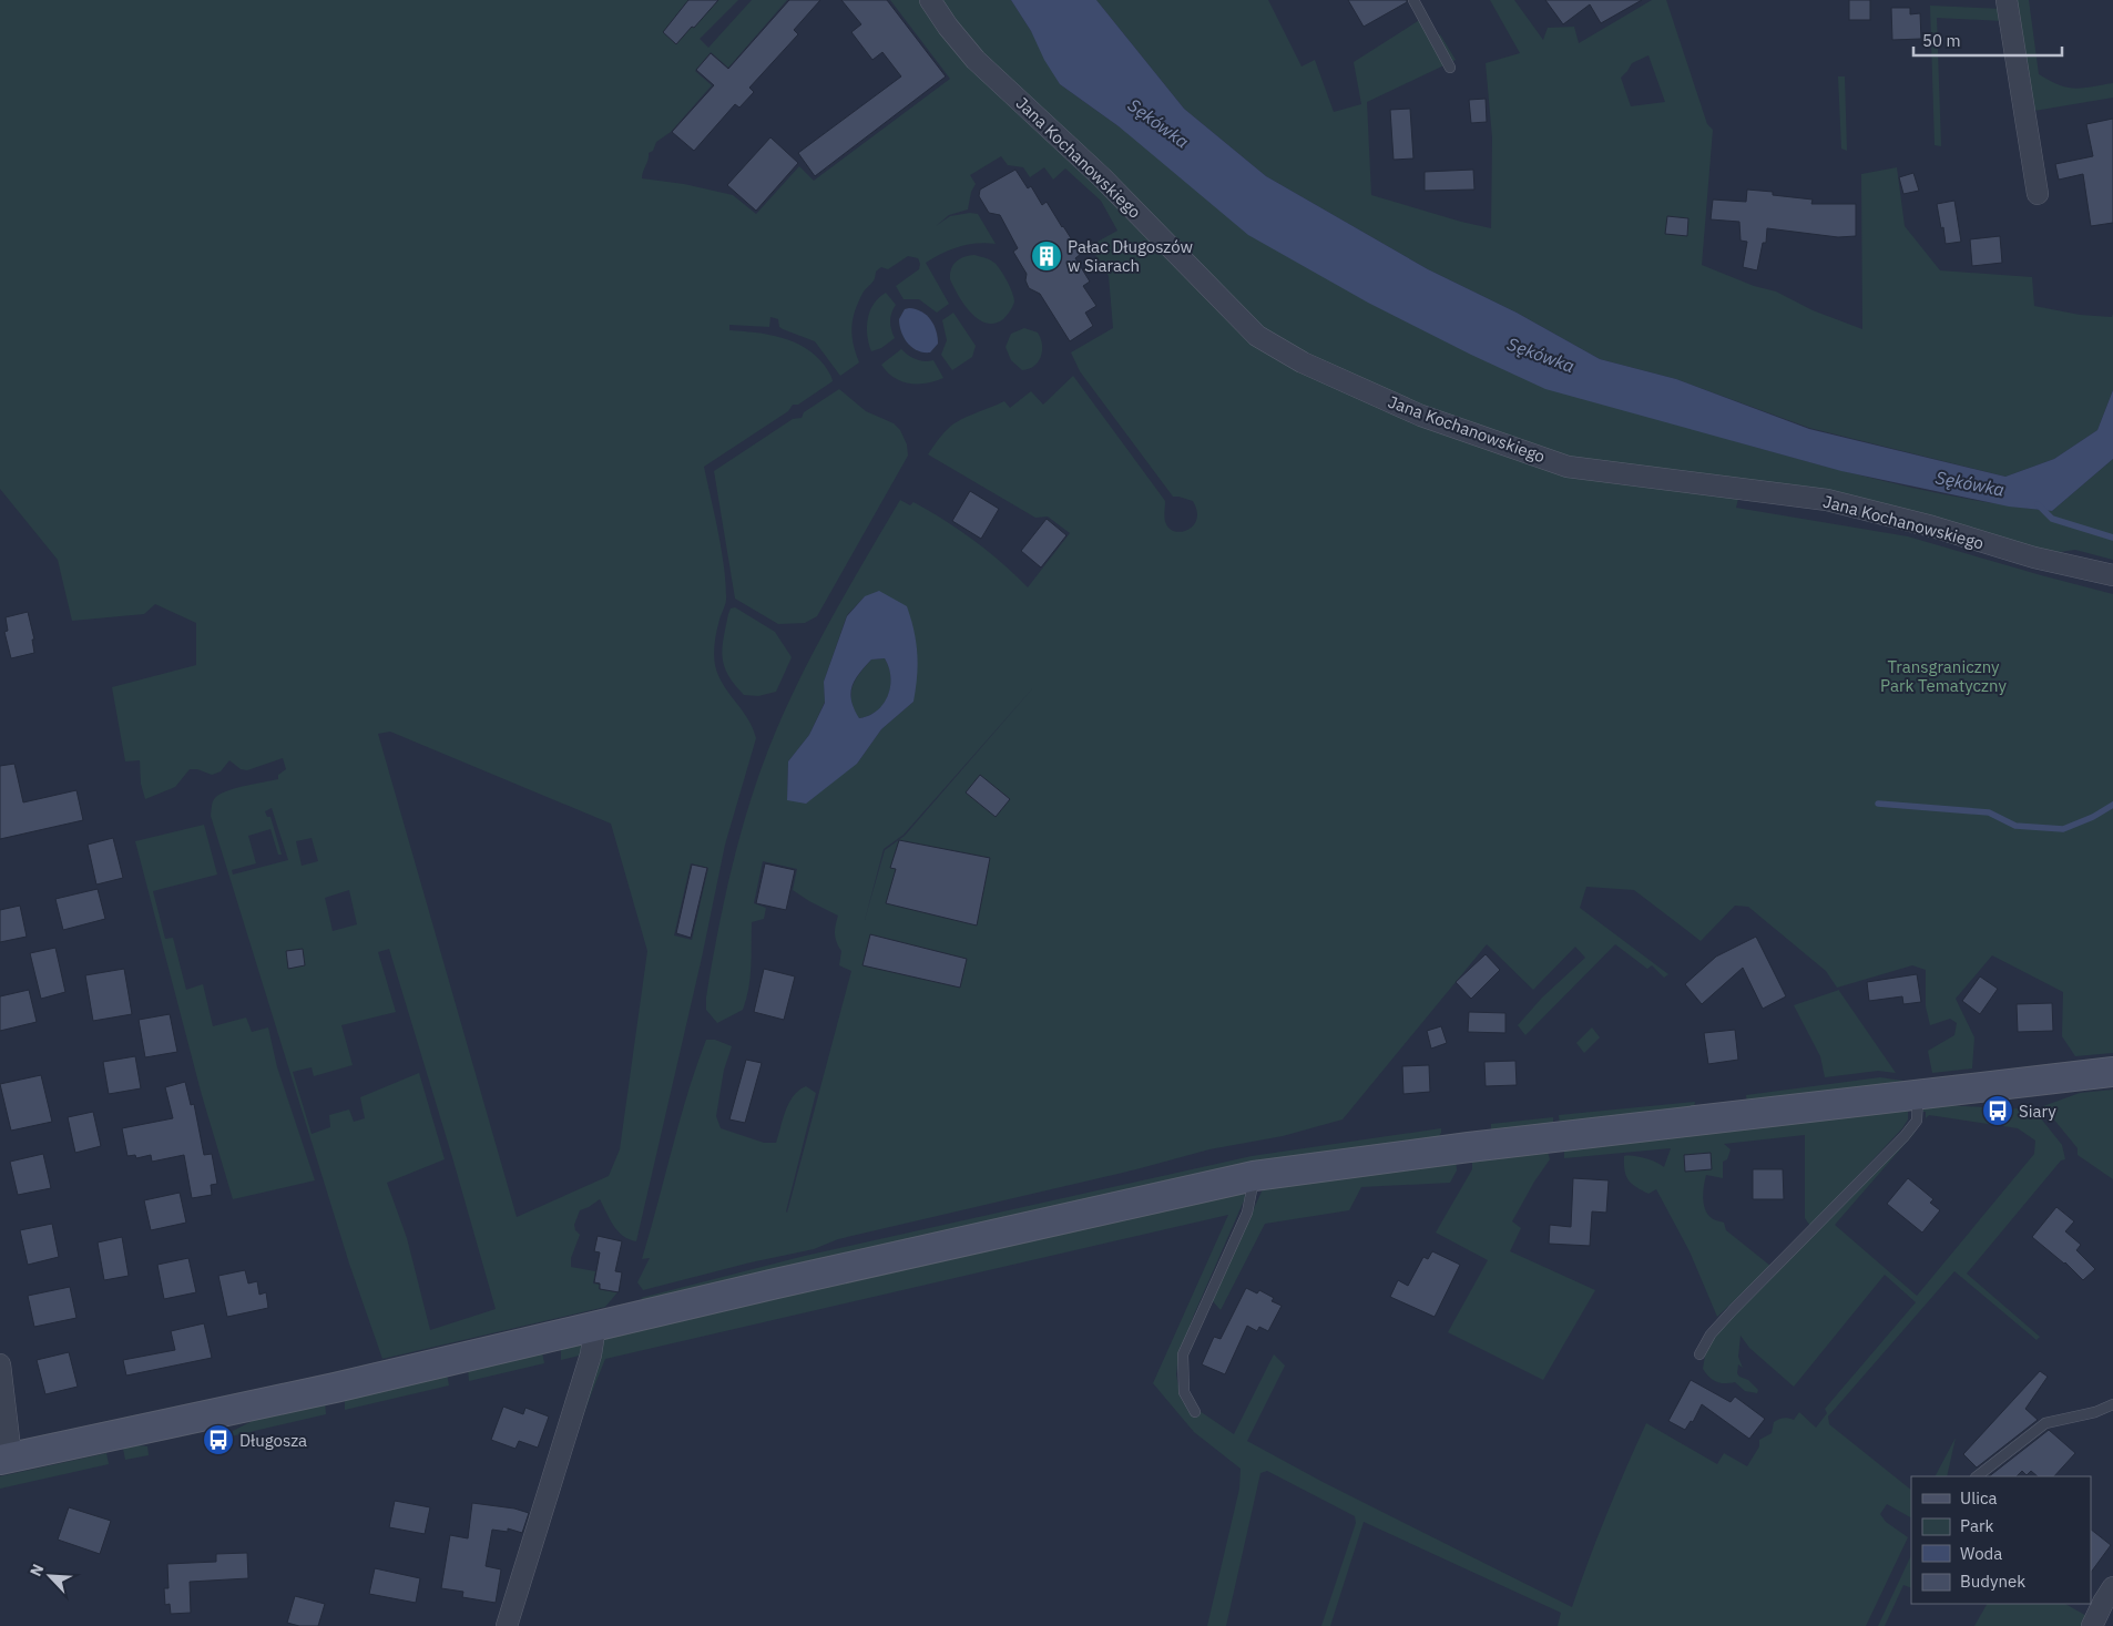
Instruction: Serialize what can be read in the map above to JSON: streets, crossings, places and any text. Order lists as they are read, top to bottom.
{
  "streets": {
    "street": ["Jana Kochanowskiego"]
  },
  "water": ["Sękówka"],
  "parks": ["Transgraniczny Park Tematyczny"],
  "places": {
    "building": ["Pałac Długoszów w Siarach"],
    "bus stop": ["Siary", "Długosza"]
  },
  "legend": [
    "Ulica",
    "Park",
    "Woda",
    "Budynek"
  ],
  "scale_bar": "50 m",
  "north": "top left"
}
